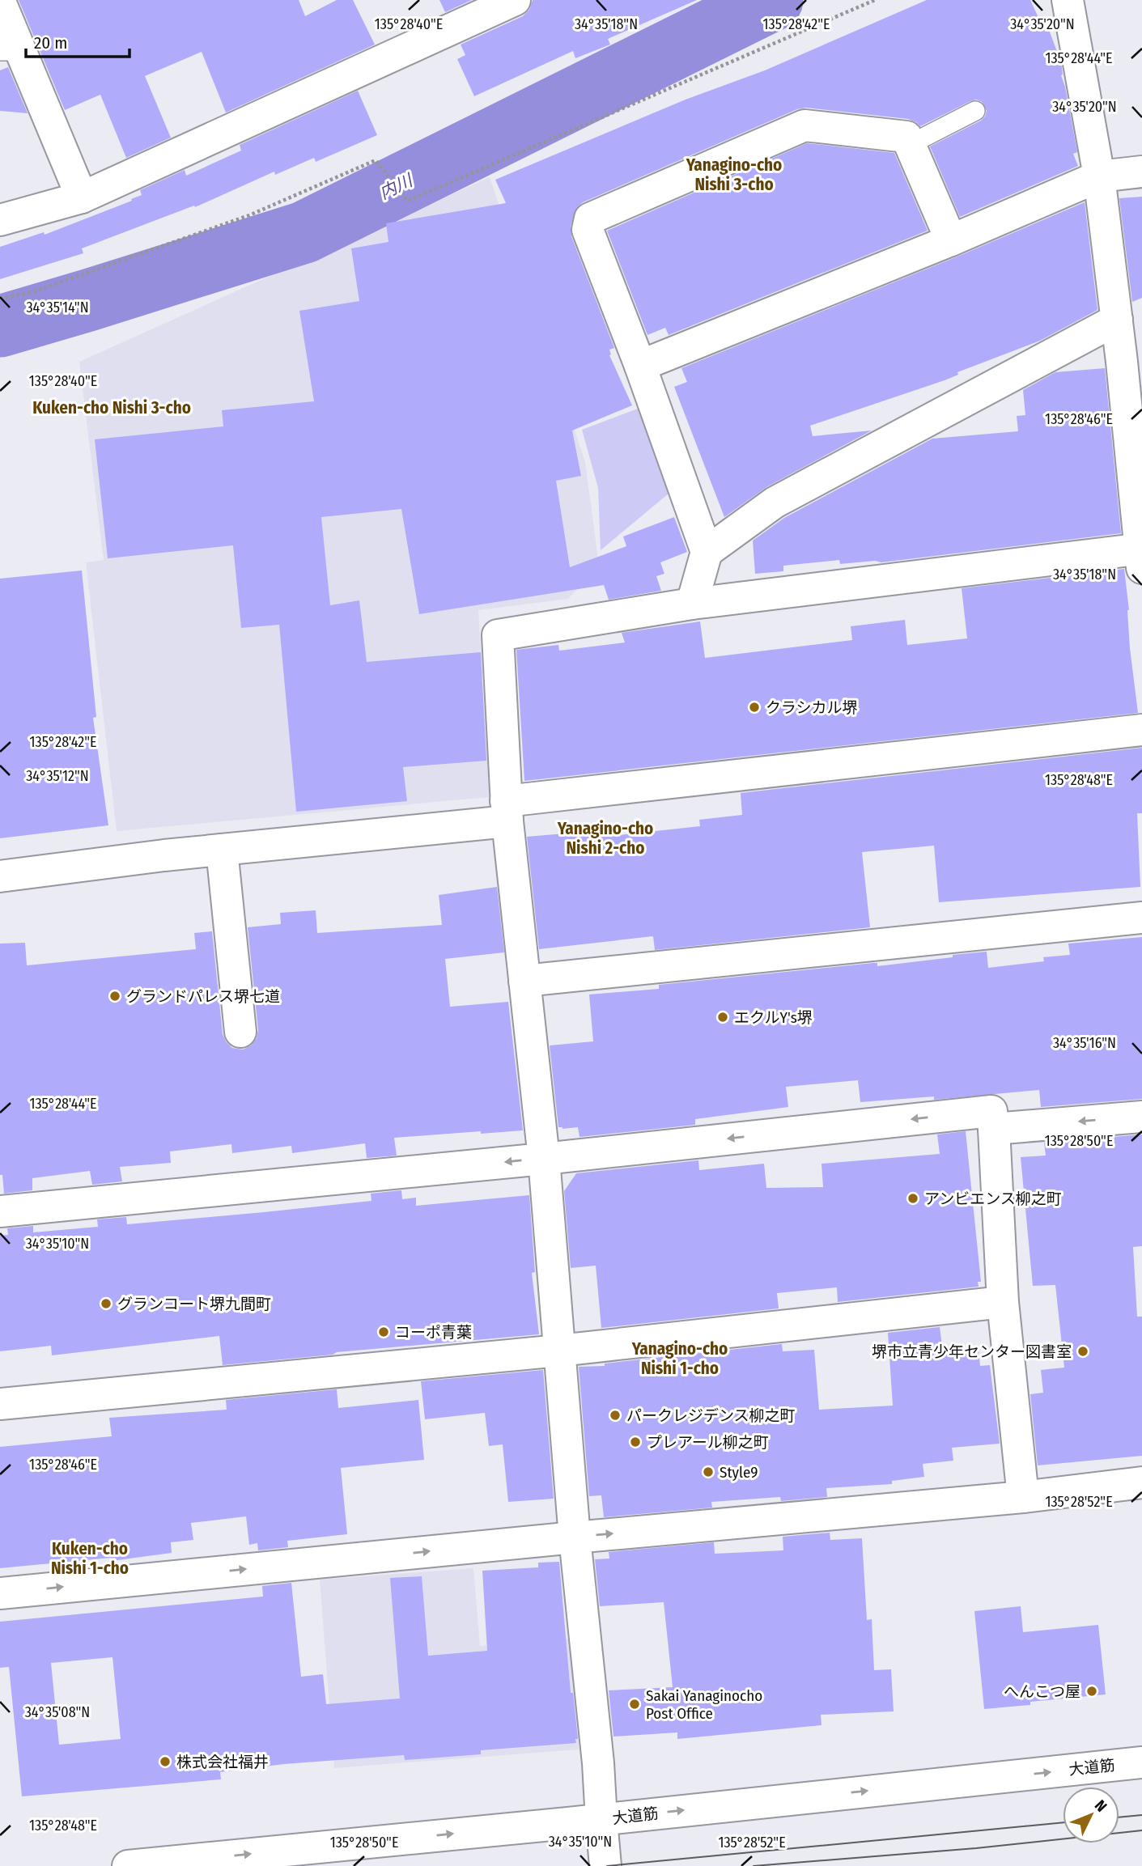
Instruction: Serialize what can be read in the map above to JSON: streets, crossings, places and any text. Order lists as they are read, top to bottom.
{
  "streets": {
    "street": ["大道筋"]
  },
  "districts": [
    "Yanagino-cho Nishi 3-cho",
    "Kuken-cho Nishi 3-cho",
    "Yanagino-cho Nishi 2-cho",
    "Yanagino-cho Nishi 1-cho",
    "Kuken-cho Nishi 1-cho"
  ],
  "water": ["内川"],
  "places": [
    "クラシカル堺",
    "グランドパレス堺七道",
    "エクルY's堺",
    "アンビエンス柳之町",
    "グランコート堺九間町",
    "コーポ青葉",
    "堺市立青少年センター図書室",
    "パークレジデンス柳之町",
    "プレアール柳之町",
    "Style9",
    "へんこつ屋",
    "Sakai Yanaginocho Post Office",
    "株式会社福井"
  ],
  "scale_bar": "20 m",
  "north": "top right",
  "coordinates": [
    "135°28'40\"E",
    "135°28'42\"E",
    "34°35'18\"N",
    "34°35'20\"N",
    "135°28'44\"E",
    "34°35'14\"N",
    "135°28'46\"E",
    "34°35'12\"N",
    "135°28'48\"E",
    "34°35'16\"N",
    "135°28'50\"E",
    "34°35'10\"N",
    "135°28'52\"E",
    "34°35'08\"N"
  ]
}
